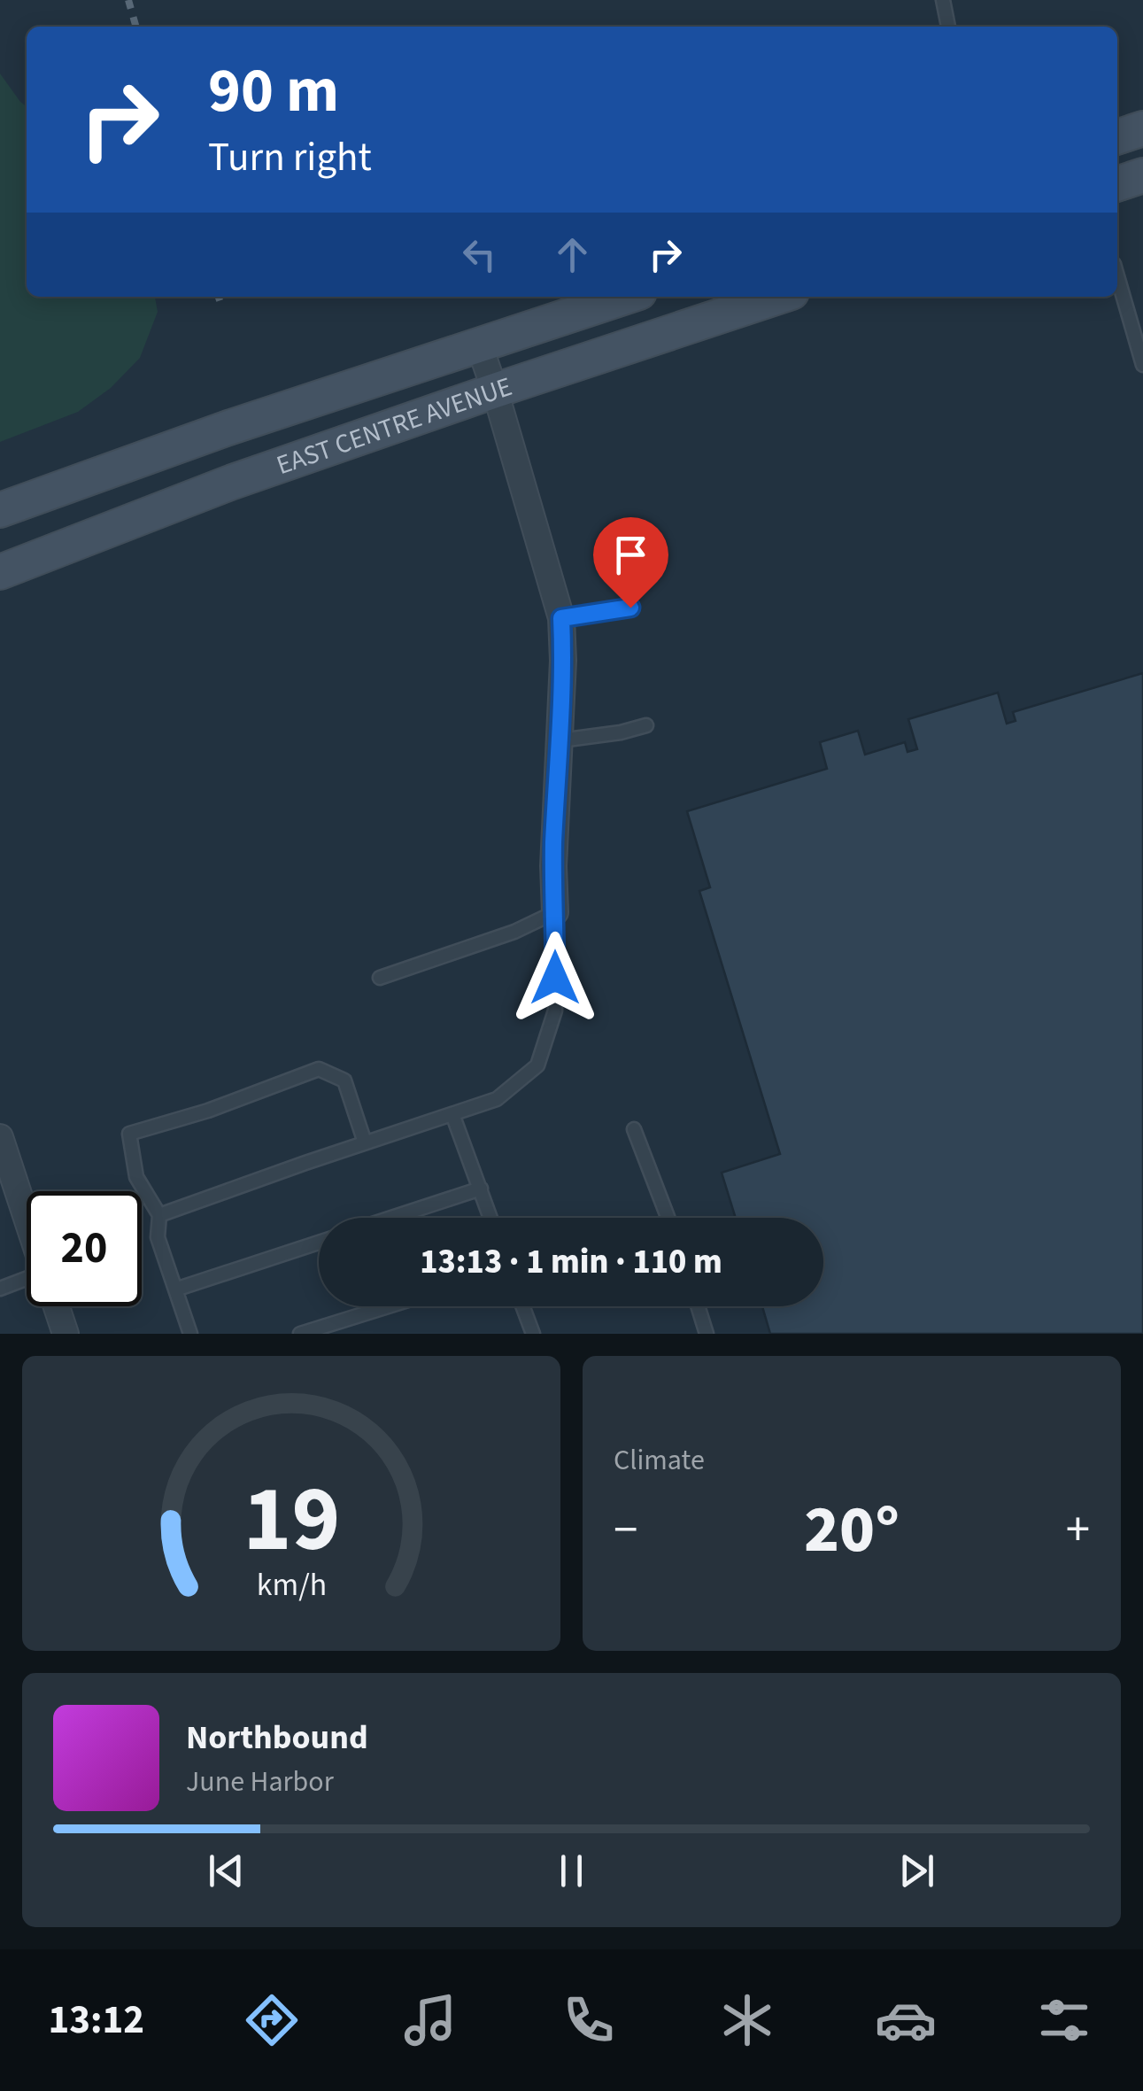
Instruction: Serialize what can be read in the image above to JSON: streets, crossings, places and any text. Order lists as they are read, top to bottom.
{
  "streets": {
    "main road": ["EAST CENTRE AVENUE"]
  },
  "page": {
    "turn": ["90 m", "Turn right"],
    "limit": "20",
    "trip": "13:13 · 1 min · 110 m",
    "tile": "Climate",
    "heat": ["−", "20°", "+"],
    "song": ["Northbound", "June Harbor"],
    "tabs": "13:12",
    "gauge": ["19", "km/h"]
  }
}
